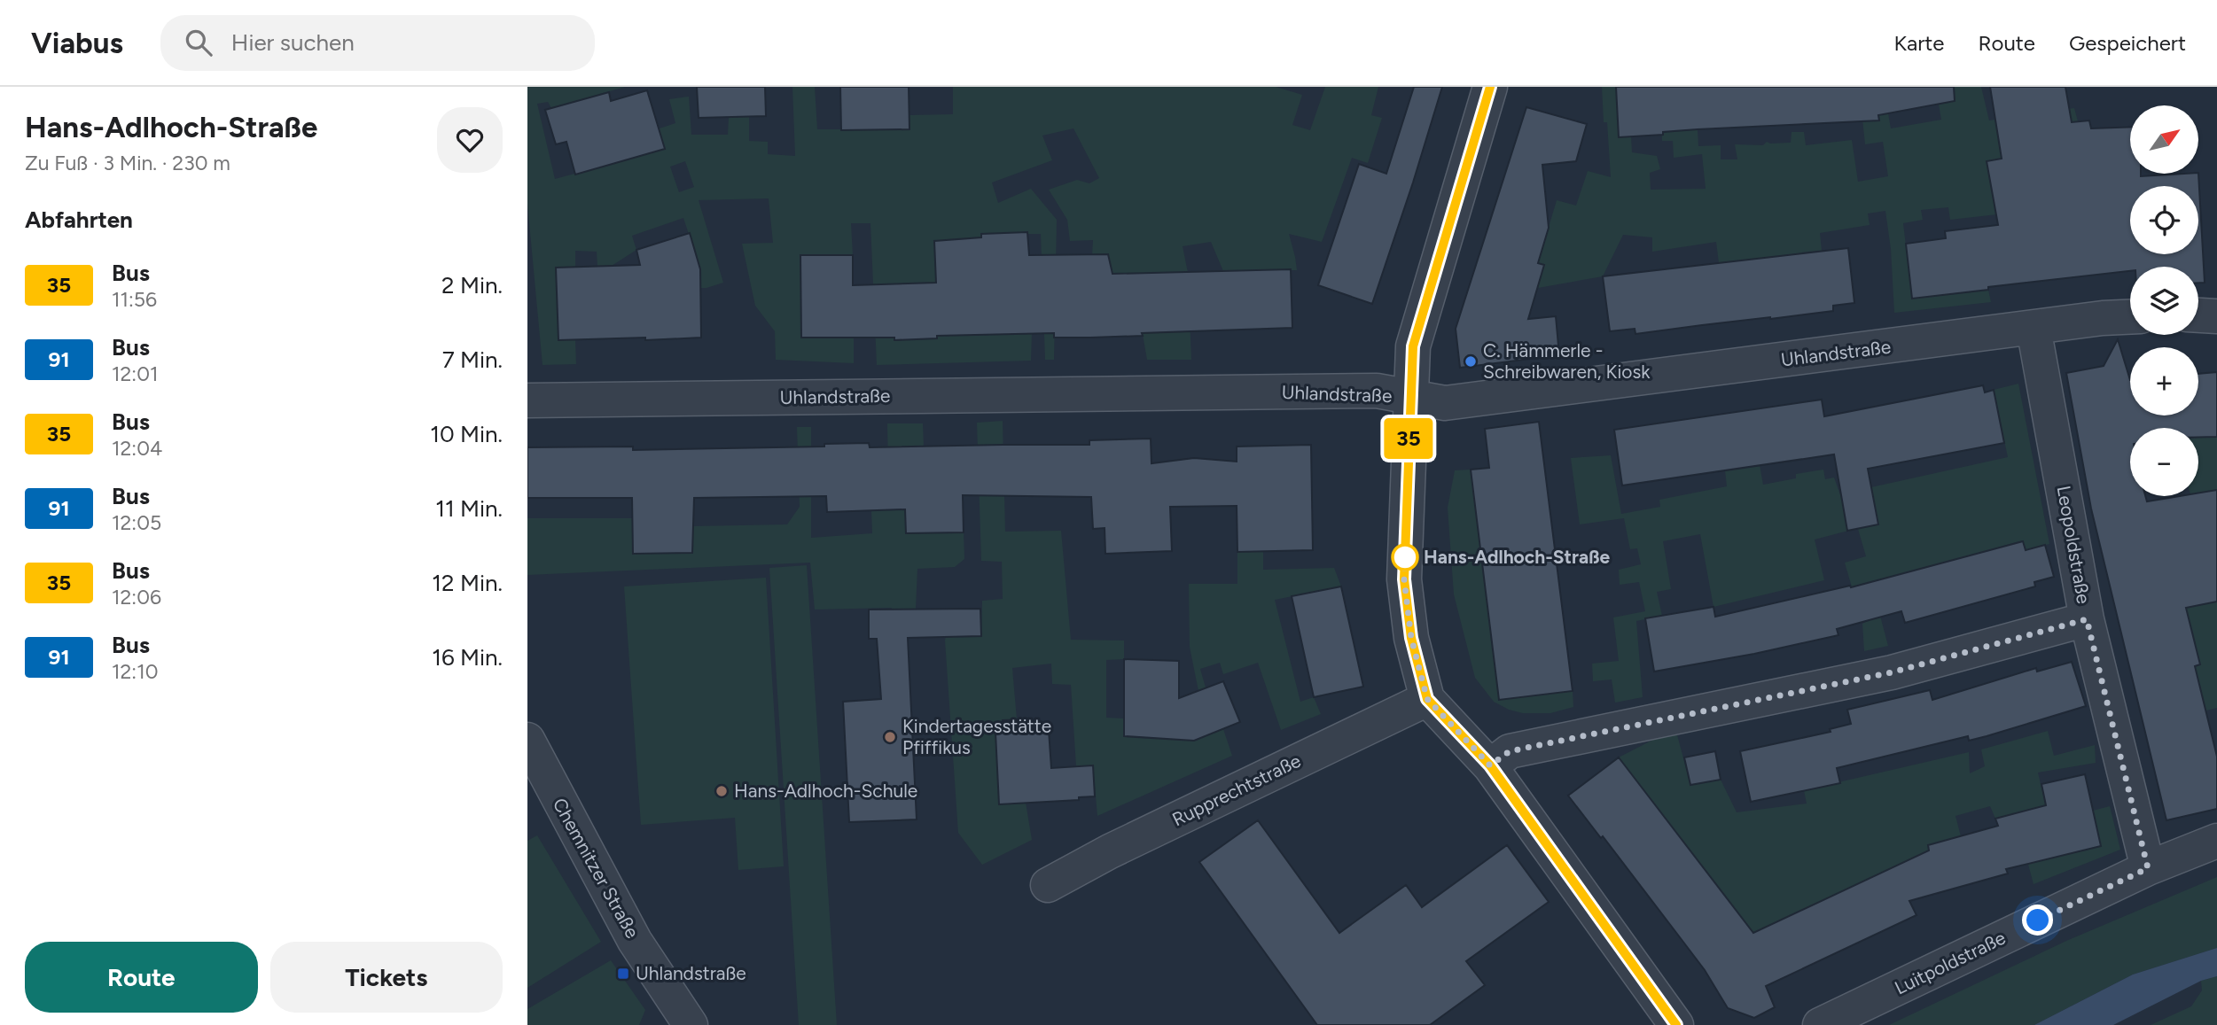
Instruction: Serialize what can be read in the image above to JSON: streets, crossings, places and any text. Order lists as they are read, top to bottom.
{
  "streets": {
    "street": [
      "Uhlandstraße",
      "Leopoldstraße",
      "Rupprechtstraße",
      "Chemnitzer Straße",
      "Luitpoldstraße"
    ]
  },
  "crossings": [
    ["Uhlandstraße", "Leopoldstraße"],
    ["Leopoldstraße", "Luitpoldstraße"]
  ],
  "places": {
    "other": [
      "C. Hämmerle - Schreibwaren, Kiosk",
      "Hans-Adlhoch-Straße",
      "Kindertagesstätte Pfiffikus",
      "Hans-Adlhoch-Schule"
    ],
    "transit": ["Uhlandstraße"]
  },
  "lines": ["bus line 35"],
  "north": "top right",
  "page": {
    "header": "Viabus",
    "search": "Hier suchen",
    "nav": ["Karte", "Route", "Gespeichert"],
    "heading": [
      ["Hans-Adlhoch-Straße", "Zu Fuß · 3 Min. · 230 m"],
      "Abfahrten"
    ],
    "on_map": "35",
    "map_buttons": ["+", "−"],
    "list": [
      {
        "mark": "35",
        "name": "Bus",
        "note": "11:56",
        "value": "2 Min."
      },
      {
        "mark": "91",
        "name": "Bus",
        "note": "12:01",
        "value": "7 Min."
      },
      {
        "mark": "35",
        "name": "Bus",
        "note": "12:04",
        "value": "10 Min."
      },
      {
        "mark": "91",
        "name": "Bus",
        "note": "12:05",
        "value": "11 Min."
      },
      {
        "mark": "35",
        "name": "Bus",
        "note": "12:06",
        "value": "12 Min."
      },
      {
        "mark": "91",
        "name": "Bus",
        "note": "12:10",
        "value": "16 Min."
      }
    ],
    "buttons": ["Route", "Tickets"]
  }
}
